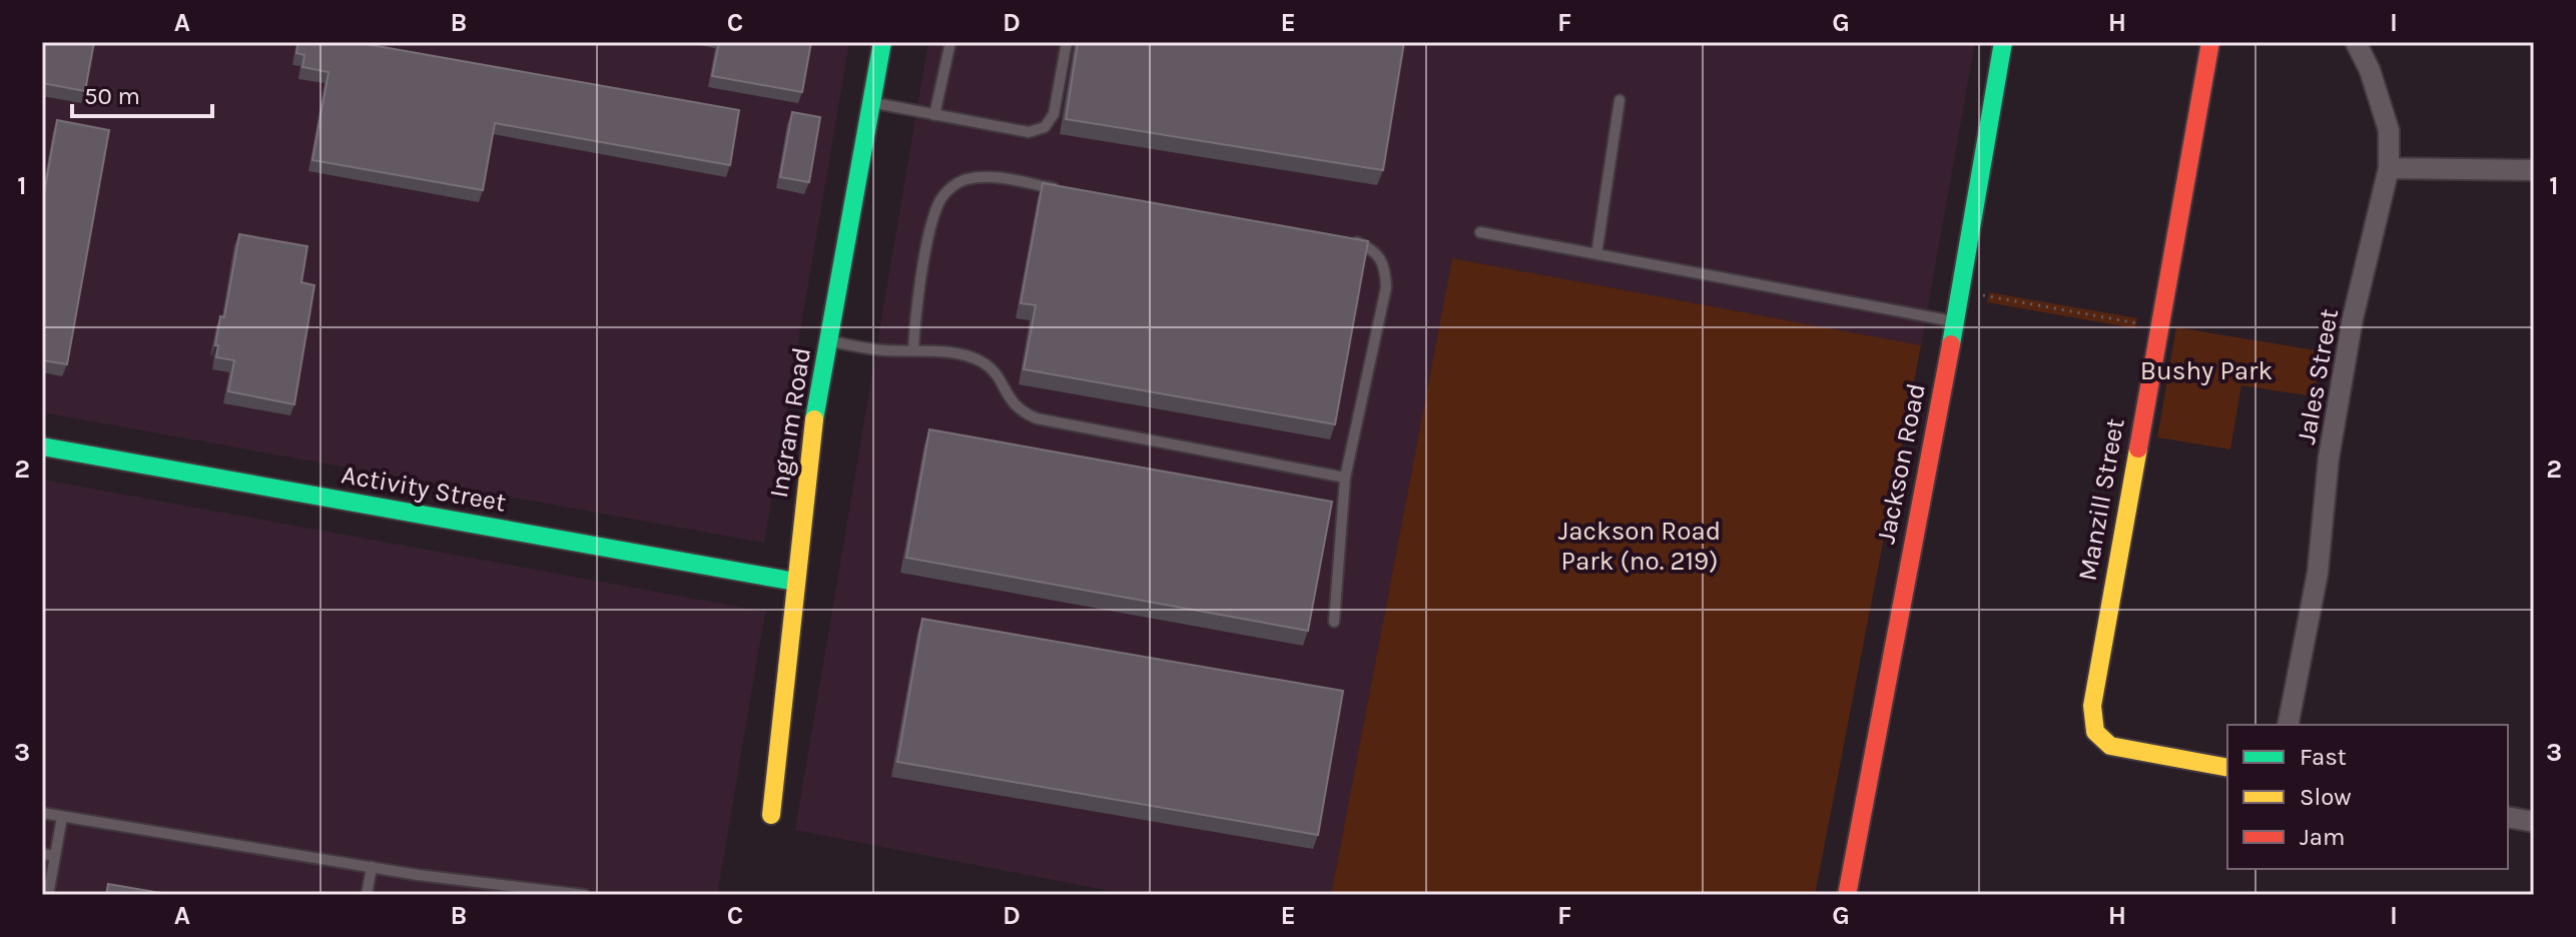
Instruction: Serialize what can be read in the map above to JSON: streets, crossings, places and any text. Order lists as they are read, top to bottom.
{
  "streets": {
    "street": [
      "Jales Street",
      "Ingram Road",
      "Jackson Road",
      "Activity Street",
      "Manzill Street"
    ]
  },
  "crossings": [
    ["Ingram Road", "Activity Street"]
  ],
  "parks": ["Bushy Park", "Jackson Road Park (no. 219)"],
  "legend": ["Fast", "Slow", "Jam"],
  "scale_bar": "50 m",
  "grid": {
    "columns": [
      "A",
      "B",
      "C",
      "D",
      "E",
      "F",
      "G",
      "H",
      "I"
    ],
    "rows": ["1", "2", "3"]
  }
}
